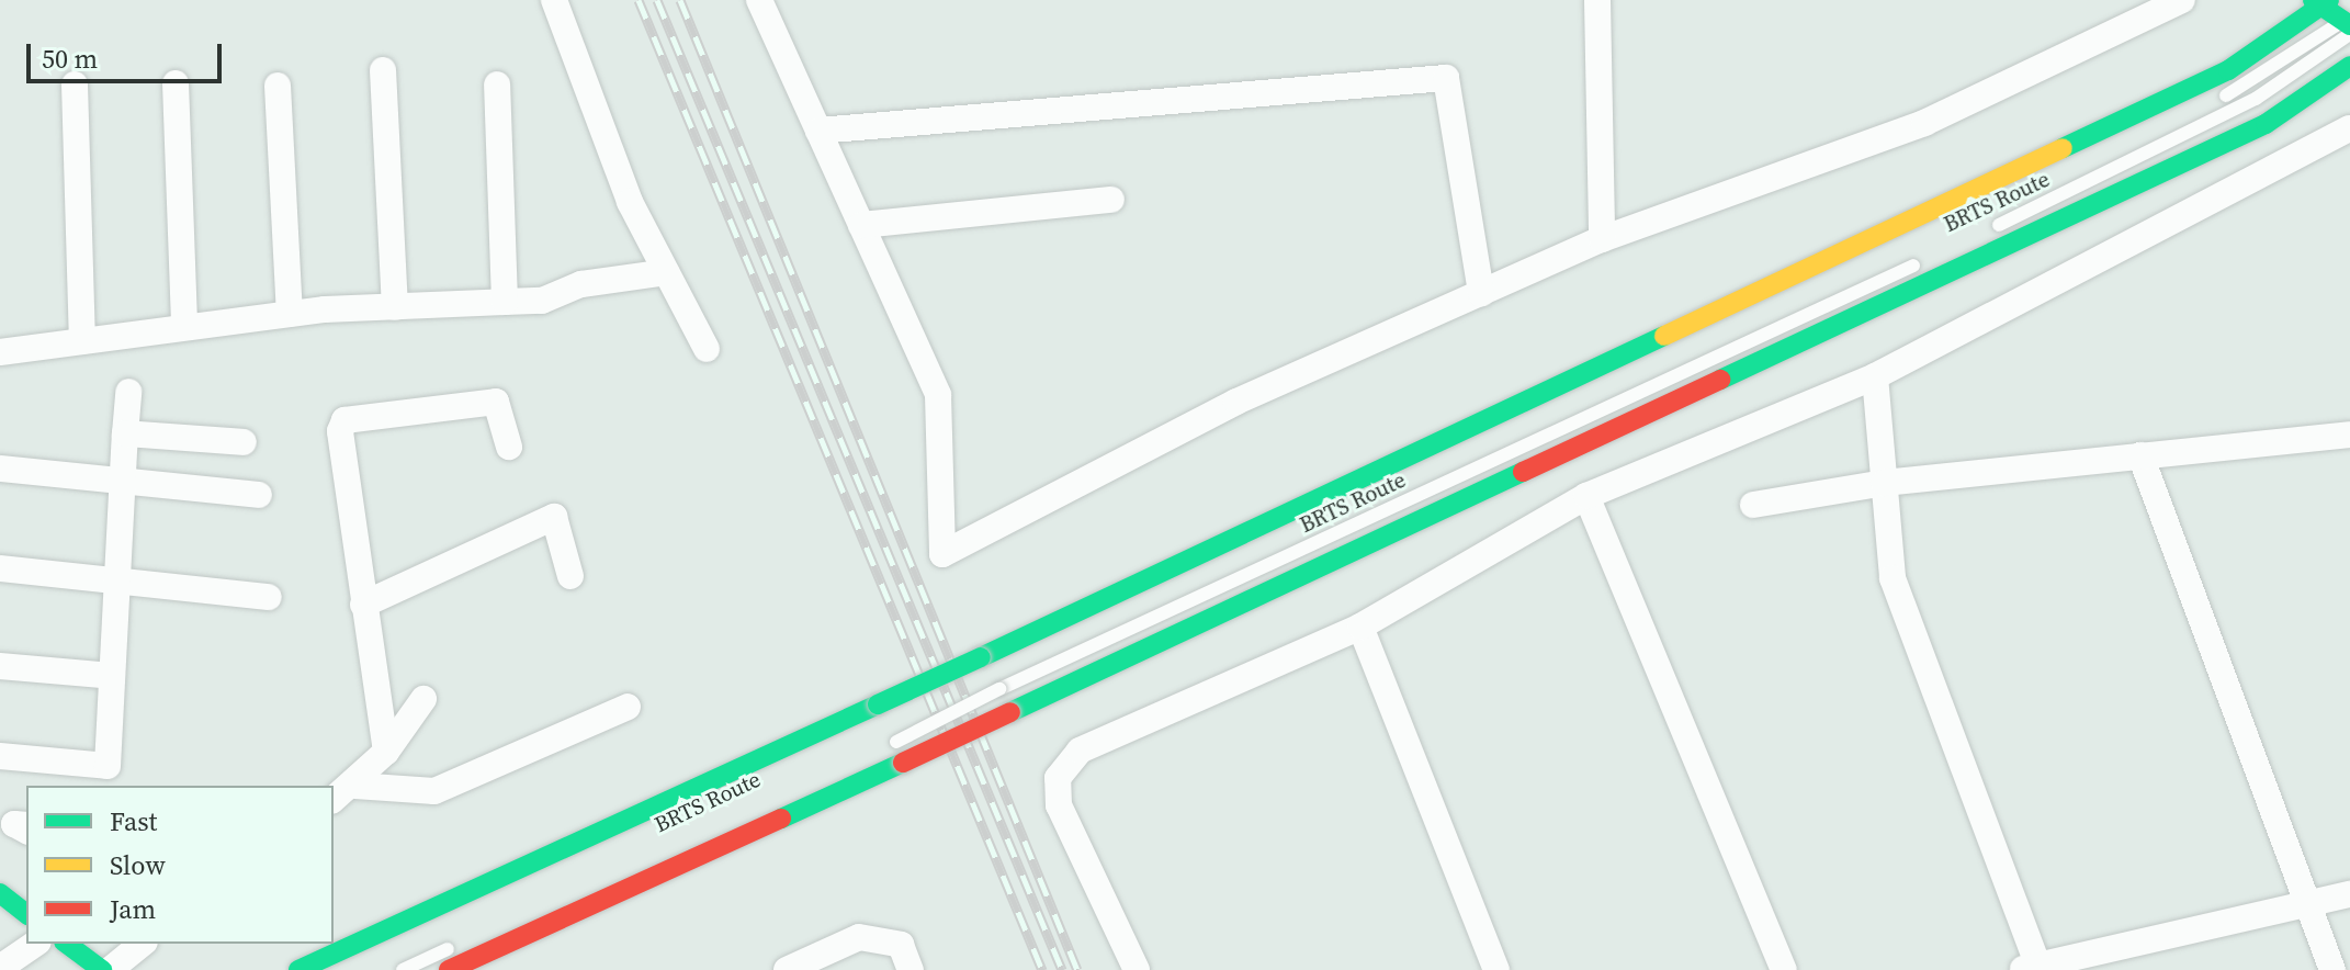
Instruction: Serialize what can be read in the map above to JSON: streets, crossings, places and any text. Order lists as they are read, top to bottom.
{
  "streets": {
    "lane": ["BRTS Route"]
  },
  "legend": ["Fast", "Slow", "Jam"],
  "scale_bar": "50 m"
}
